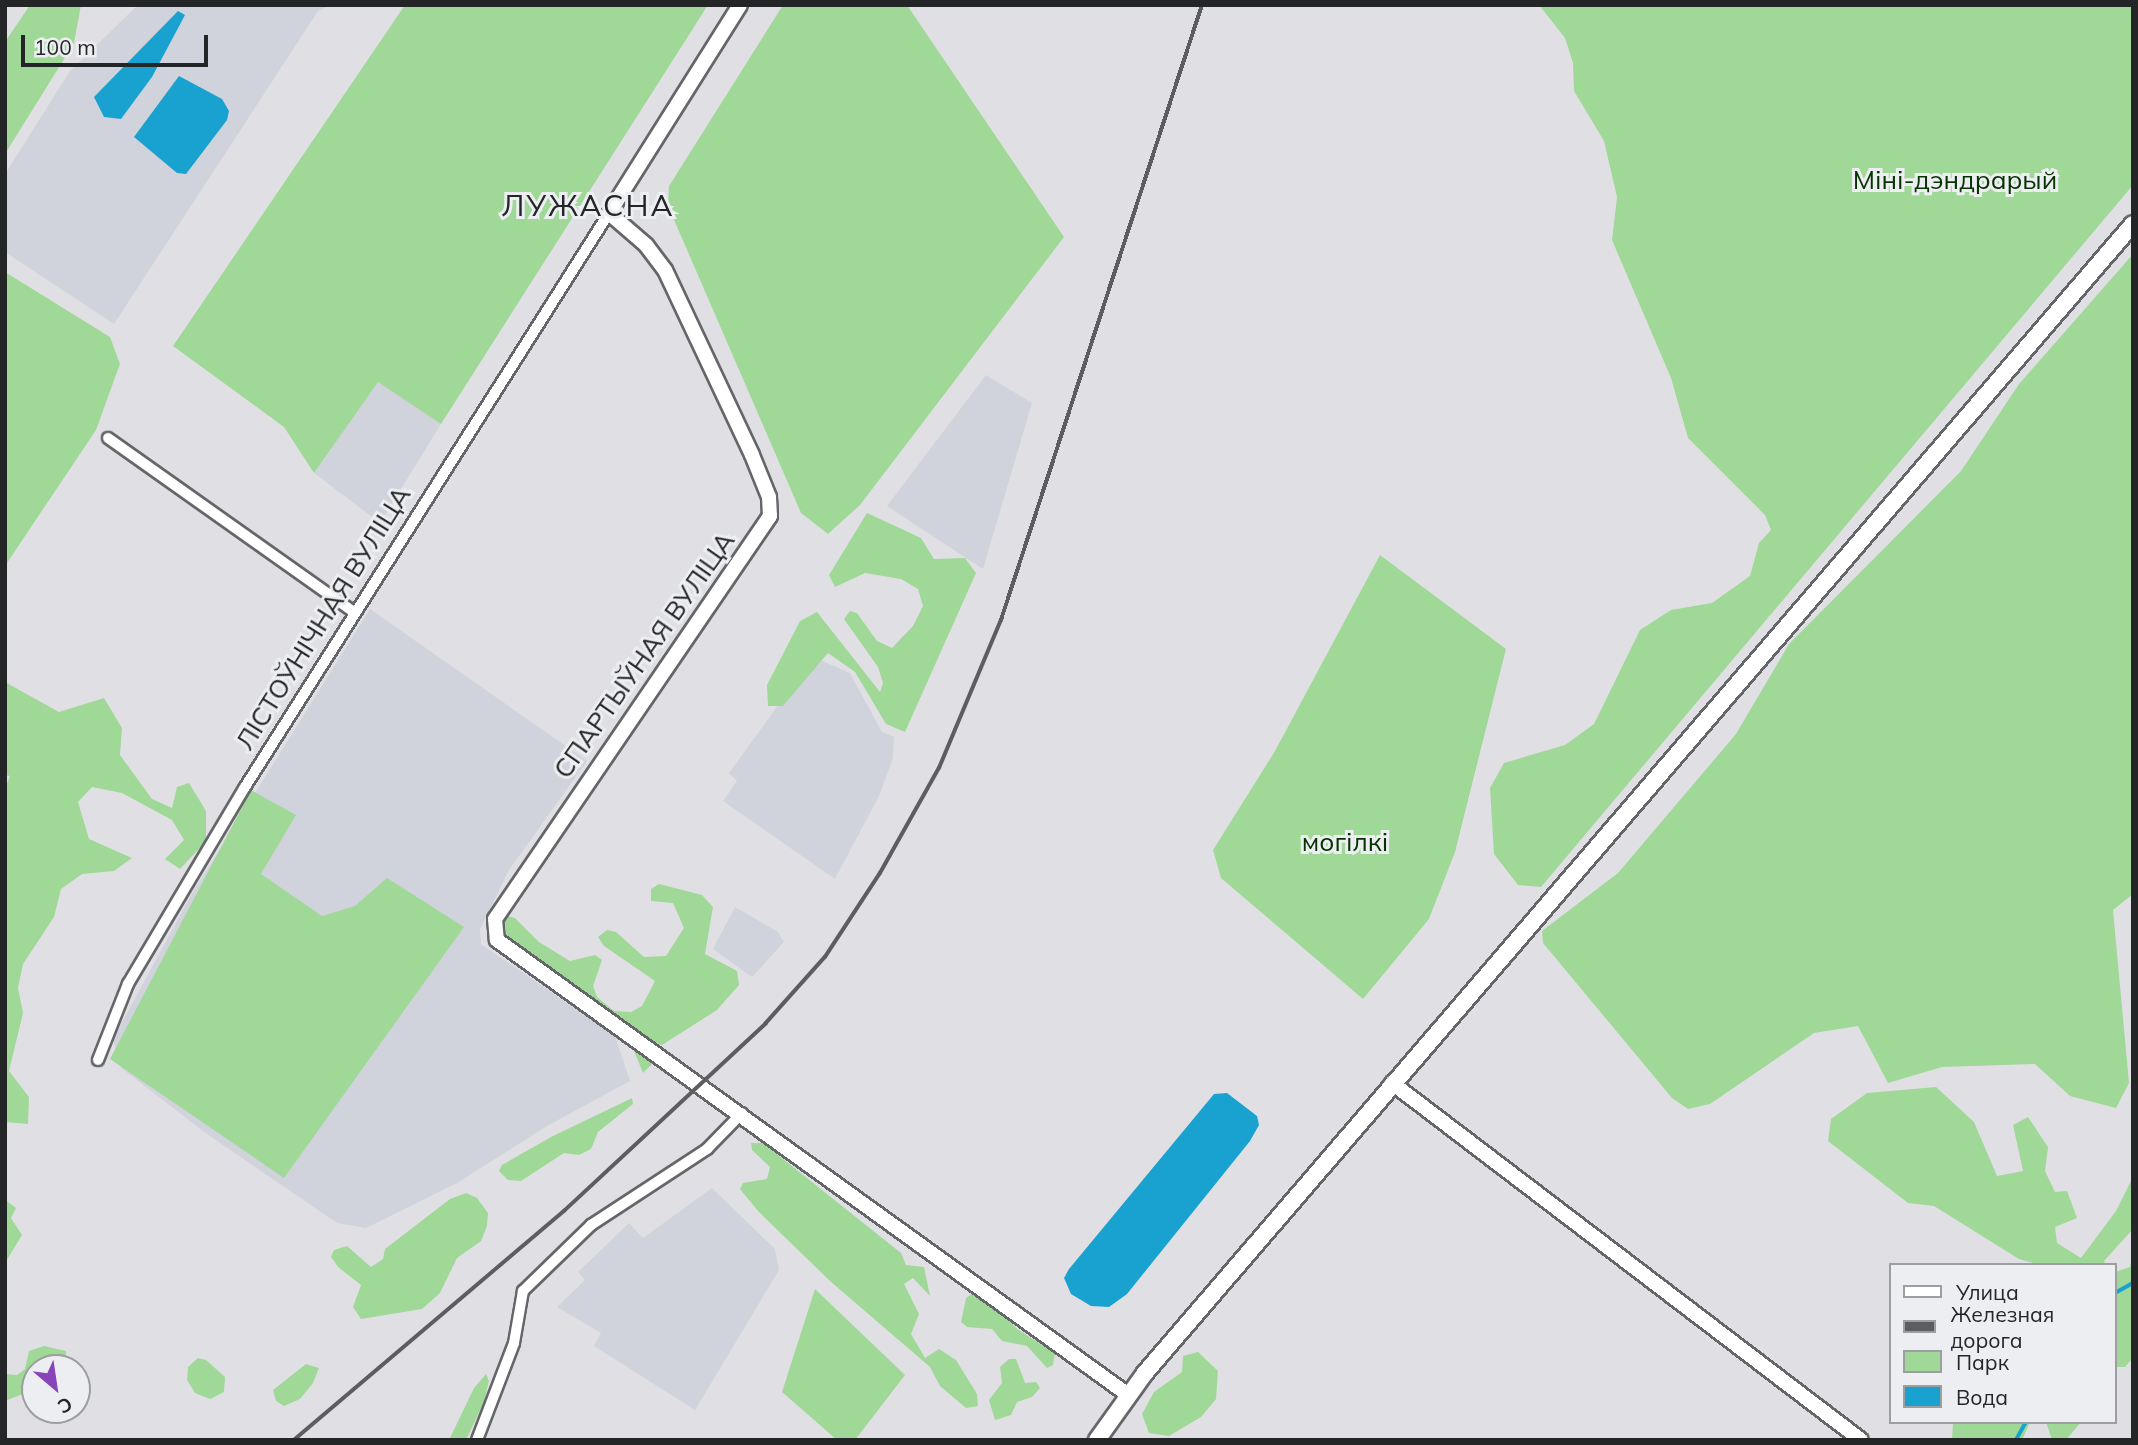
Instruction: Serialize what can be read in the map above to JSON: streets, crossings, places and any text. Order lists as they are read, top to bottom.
{
  "streets": {
    "street": ["ЛІСТОЎНІЧНАЯ ВУЛІЦА", "СПАРТЫЎНАЯ ВУЛІЦА"]
  },
  "crossings": [
    ["ЛІСТОЎНІЧНАЯ ВУЛІЦА", "СПАРТЫЎНАЯ ВУЛІЦА"]
  ],
  "districts": ["ЛУЖАСНА"],
  "parks": ["Міні-дэндрарый", "могілкі"],
  "legend": [
    "Улица",
    "Железная дорога",
    "Парк",
    "Вода"
  ],
  "scale_bar": "100 m",
  "north": "bottom right"
}
